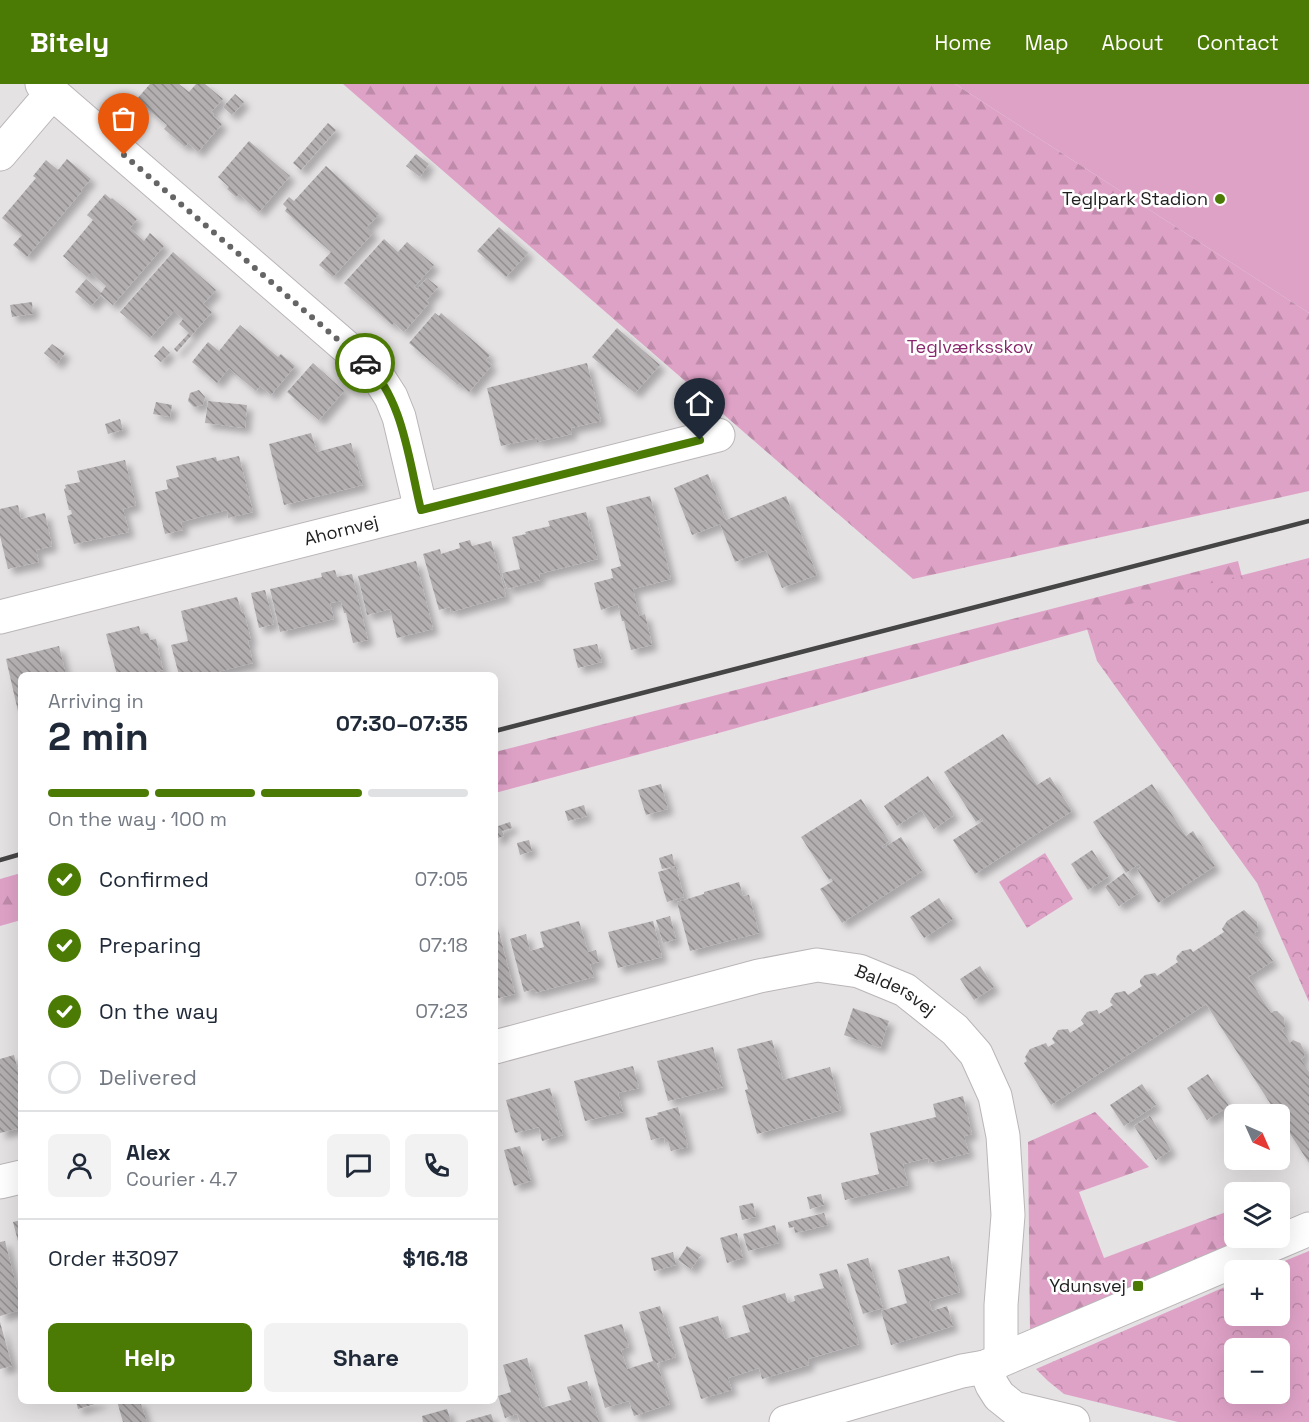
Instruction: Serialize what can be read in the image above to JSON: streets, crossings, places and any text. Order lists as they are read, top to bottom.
{
  "streets": {
    "street": ["Ahornvej", "Baldersvej"]
  },
  "parks": ["Teglværksskov"],
  "places": {
    "other": ["Teglpark Stadion"],
    "transit": ["Ydunsvej"]
  },
  "north": "bottom right",
  "page": {
    "header": "Bitely",
    "nav": [
      "Home",
      "Map",
      "About",
      "Contact"
    ],
    "heading": ["2 min", "Arriving in", "07:30–07:35"],
    "panel": [
      "Alex",
      "Courier · 4.7",
      "Order #3097",
      "$16.18"
    ],
    "bar": "On the way · 100 m",
    "list": [
      ["Confirmed", "07:05"],
      ["Preparing", "07:18"],
      ["On the way", "07:23"],
      "Delivered"
    ],
    "map_buttons": ["+", "−"],
    "buttons": ["Help", "Share"]
  }
}
